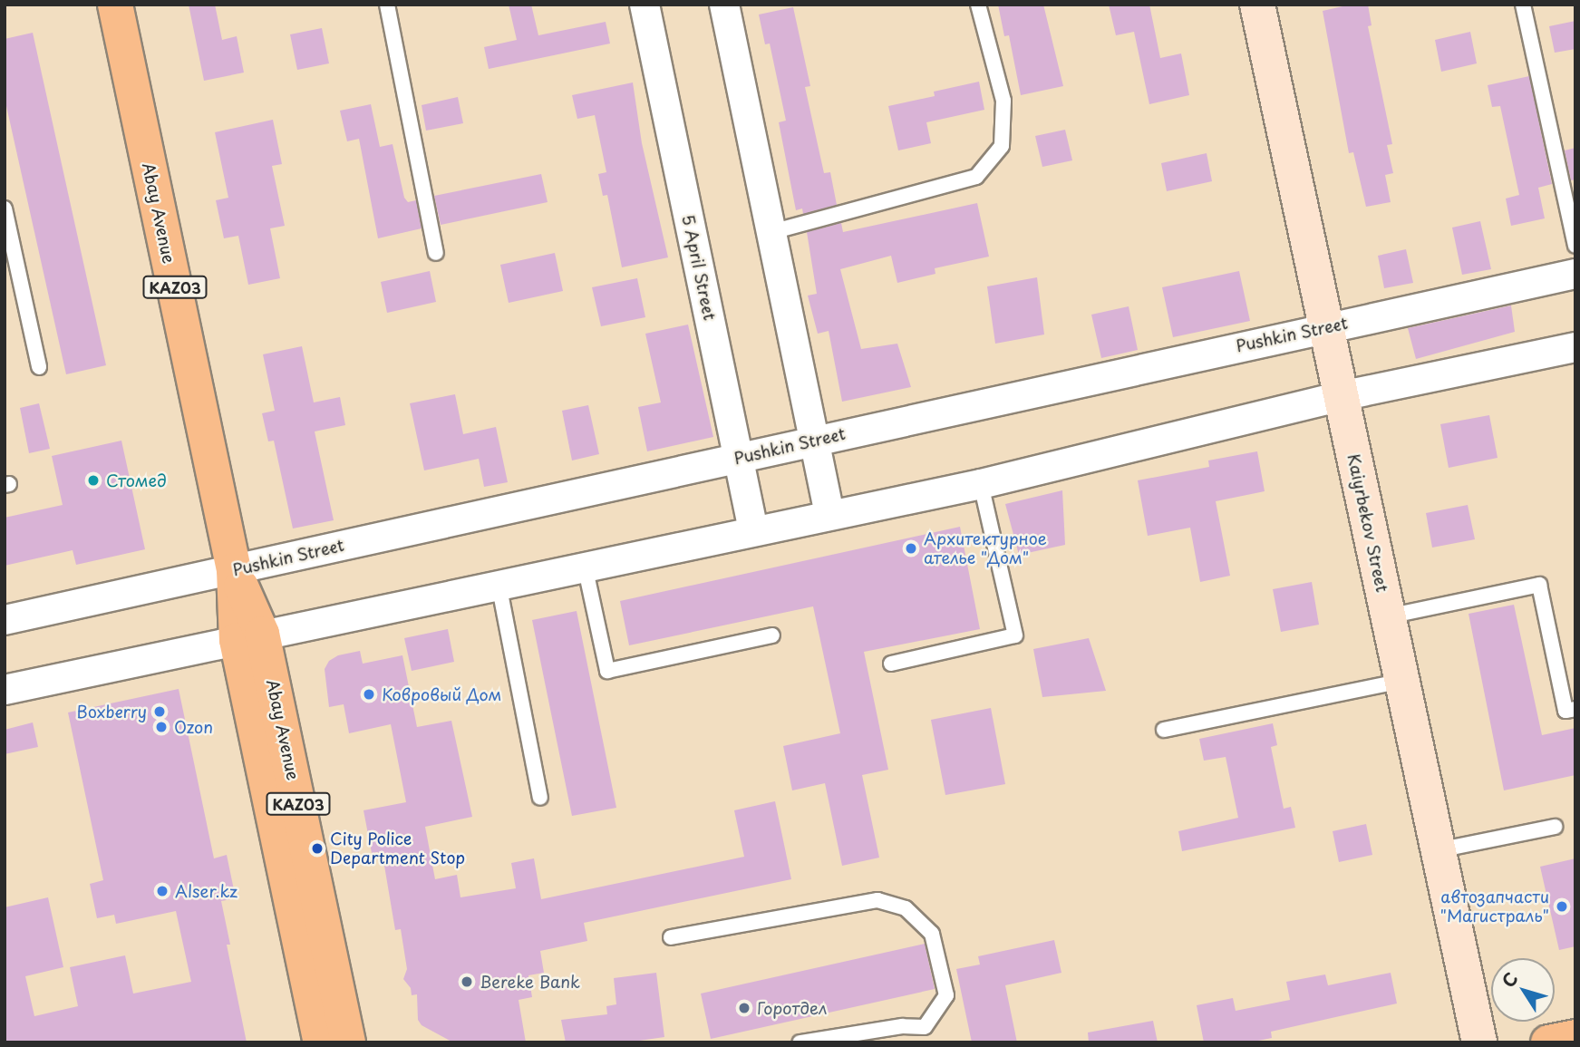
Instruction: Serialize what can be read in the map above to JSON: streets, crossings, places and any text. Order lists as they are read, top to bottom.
{
  "streets": {
    "main road": ["Abay Avenue", "KАZ03", "Kaiyrbekov Street"],
    "street": ["5 April Street", "Pushkin Street"]
  },
  "crossings": [
    ["Abay Avenue", "Pushkin Street"],
    ["5 April Street", "Pushkin Street"],
    ["Pushkin Street", "Kaiyrbekov Street"]
  ],
  "places": [
    "Стомед",
    "Архитектурное ателье \"Дом\"",
    "Ковровый Дом",
    "Boxberry",
    "Ozon",
    "City Police Department Stop",
    "Alser.kz",
    "автозапчасти \"Магистраль\"",
    "Bereke Bank",
    "Горотдел"
  ],
  "north": "top left"
}
